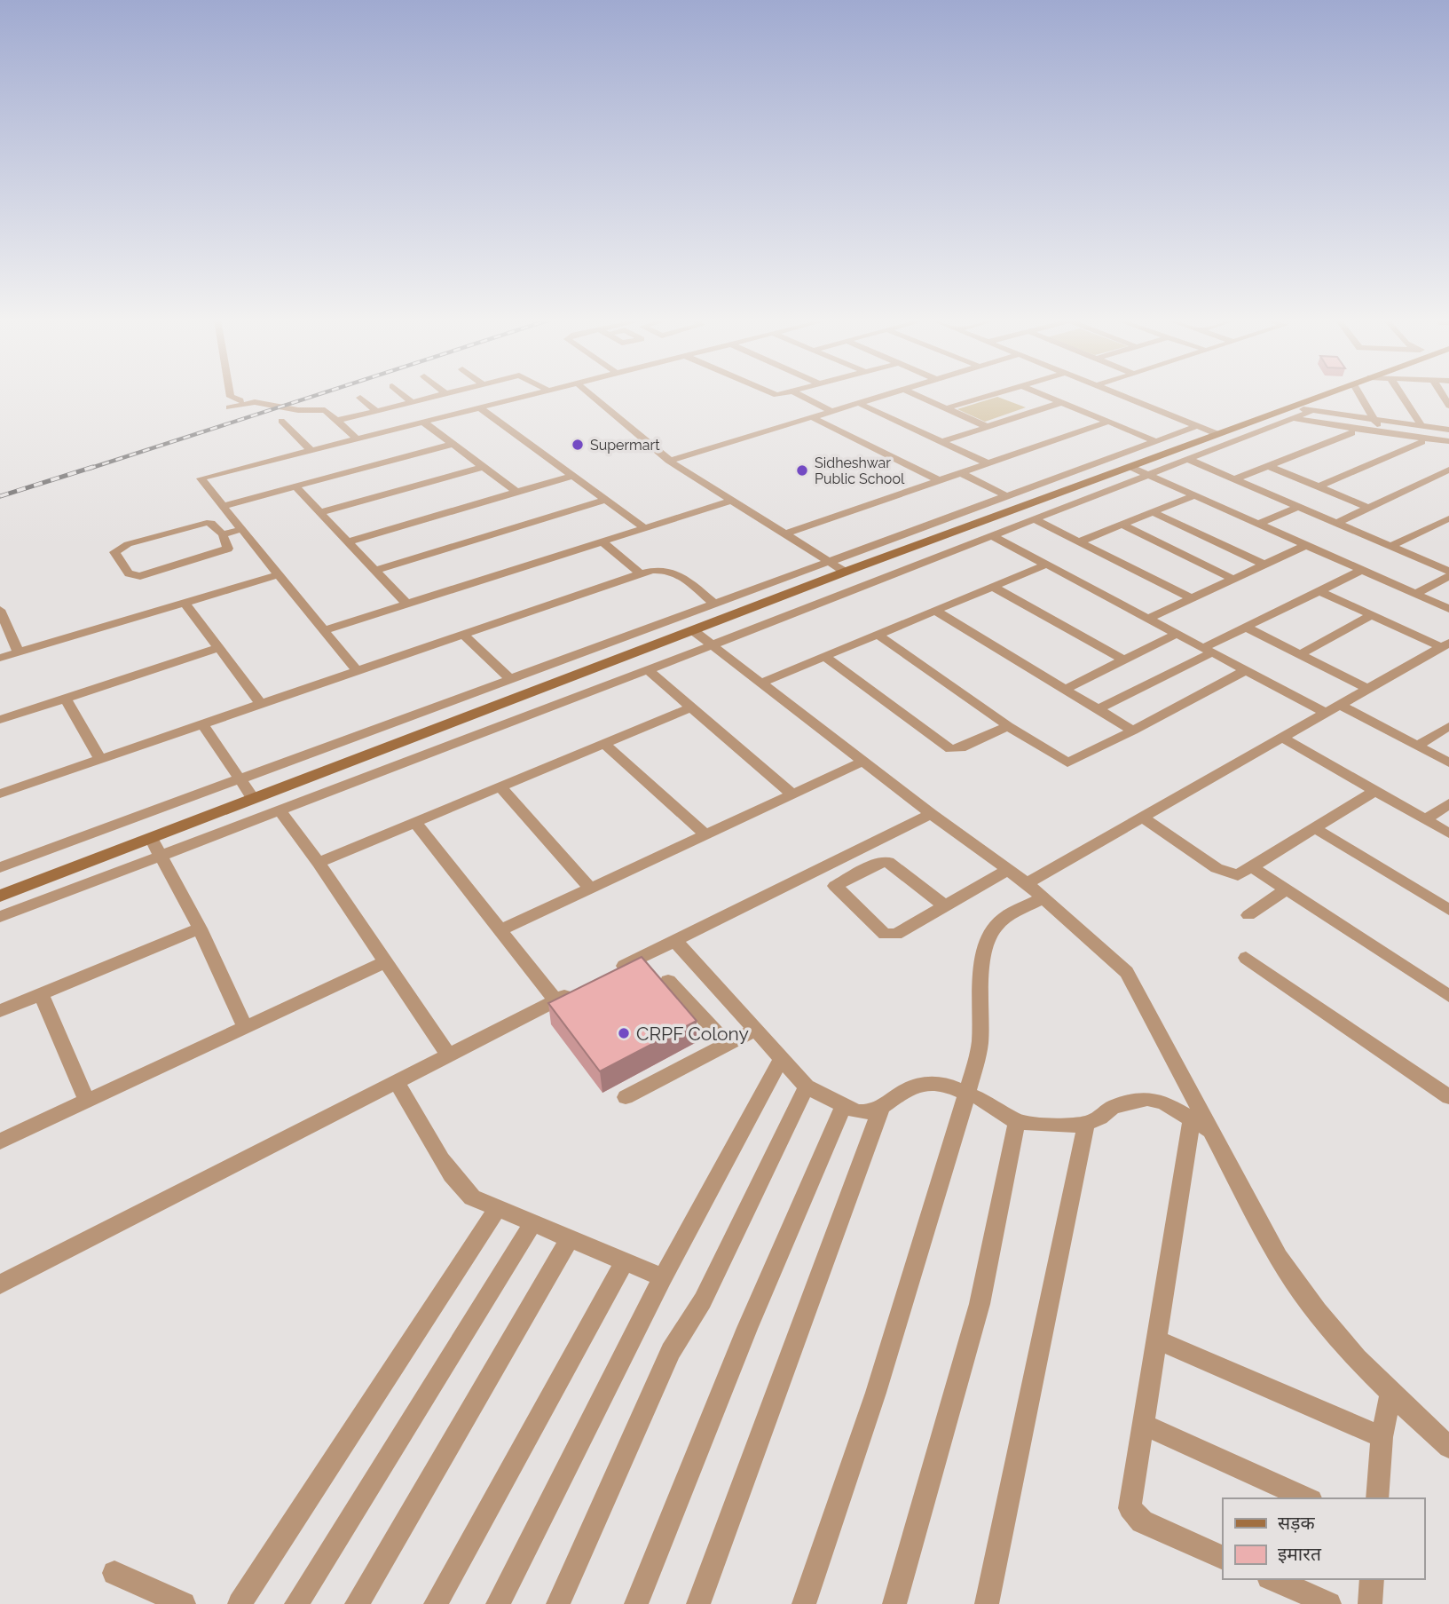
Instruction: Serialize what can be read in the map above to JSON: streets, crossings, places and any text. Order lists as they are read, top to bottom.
{
  "places": ["Supermart", "Sidheshwar Public School", "CRPF Colony"],
  "legend": ["सड़क", "इमारत"]
}
